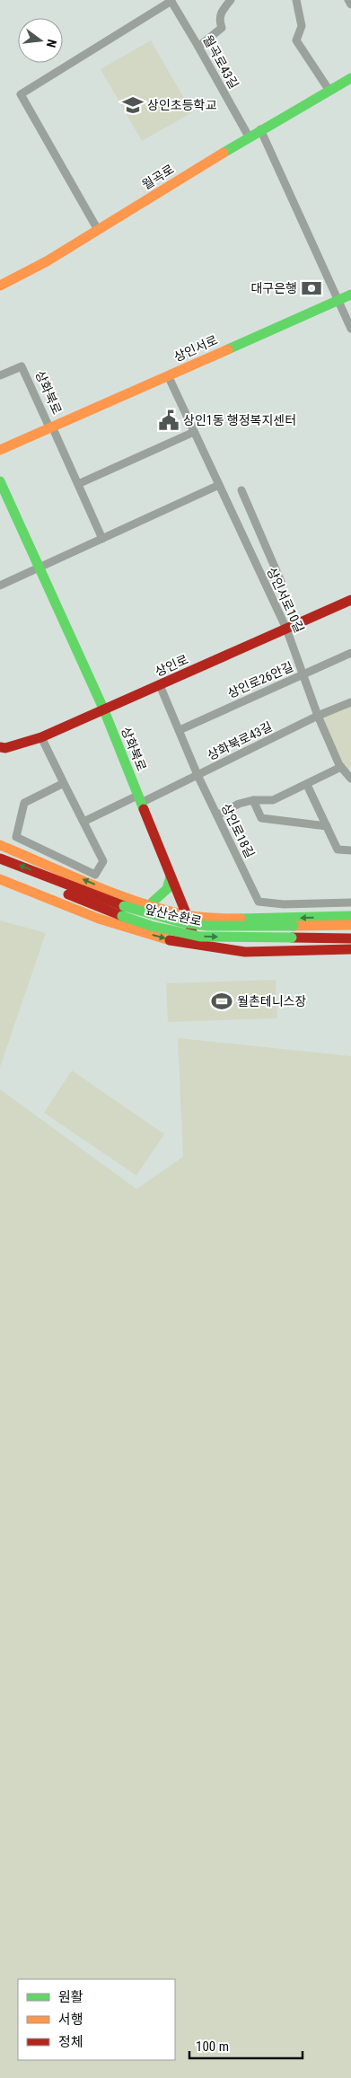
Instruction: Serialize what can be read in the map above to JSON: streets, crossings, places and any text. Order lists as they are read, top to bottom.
{
  "streets": {
    "main road": [
      "월곡로",
      "상인서로",
      "상화북로",
      "상인로",
      "앞산순환로"
    ],
    "street": [
      "월곡로43길",
      "상인서로10길",
      "상인로26안길",
      "상화북로43길",
      "상인로18길"
    ]
  },
  "crossings": [
    ["월곡로43길", "월곡로"],
    ["상인서로", "상화북로"],
    ["상인서로", "상인서로10길"],
    ["상화북로", "상인로"],
    ["상화북로", "상화북로43길"],
    ["상인서로10길", "상인로"],
    ["상인서로10길", "상인로26안길"],
    ["상인서로10길", "상화북로43길"],
    ["상인로", "상인로18길"],
    ["상인로26안길", "상인로18길"],
    ["상화북로43길", "상인로18길"]
  ],
  "places": {
    "school or university": ["상인초등학교"],
    "bank": ["대구은행"],
    "public building": ["상인1동 행정복지센터"],
    "sports": ["월촌테니스장"]
  },
  "legend": ["원활", "서행", "정체"],
  "scale_bar": "100 m",
  "north": "right"
}
